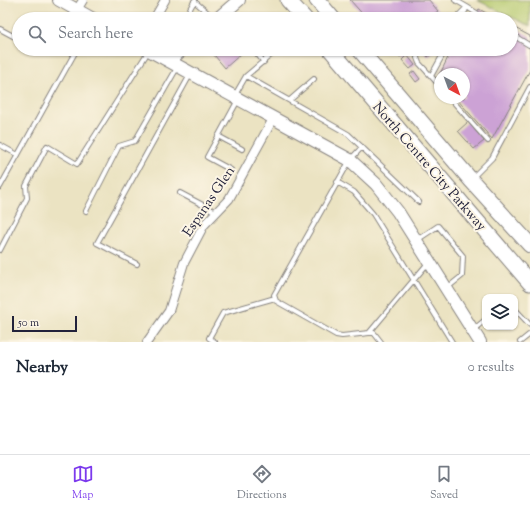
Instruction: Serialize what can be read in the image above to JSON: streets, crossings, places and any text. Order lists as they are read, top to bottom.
{
  "streets": {
    "highway": ["North Centre City Parkway"],
    "street": ["Espanas Glen"]
  },
  "scale_bar": "50 m",
  "north": "bottom right",
  "page": {
    "search": "Search here",
    "scale": "50 m",
    "heading": ["Nearby", "0 results"],
    "nav": ["Map", "Directions", "Saved"]
  }
}
